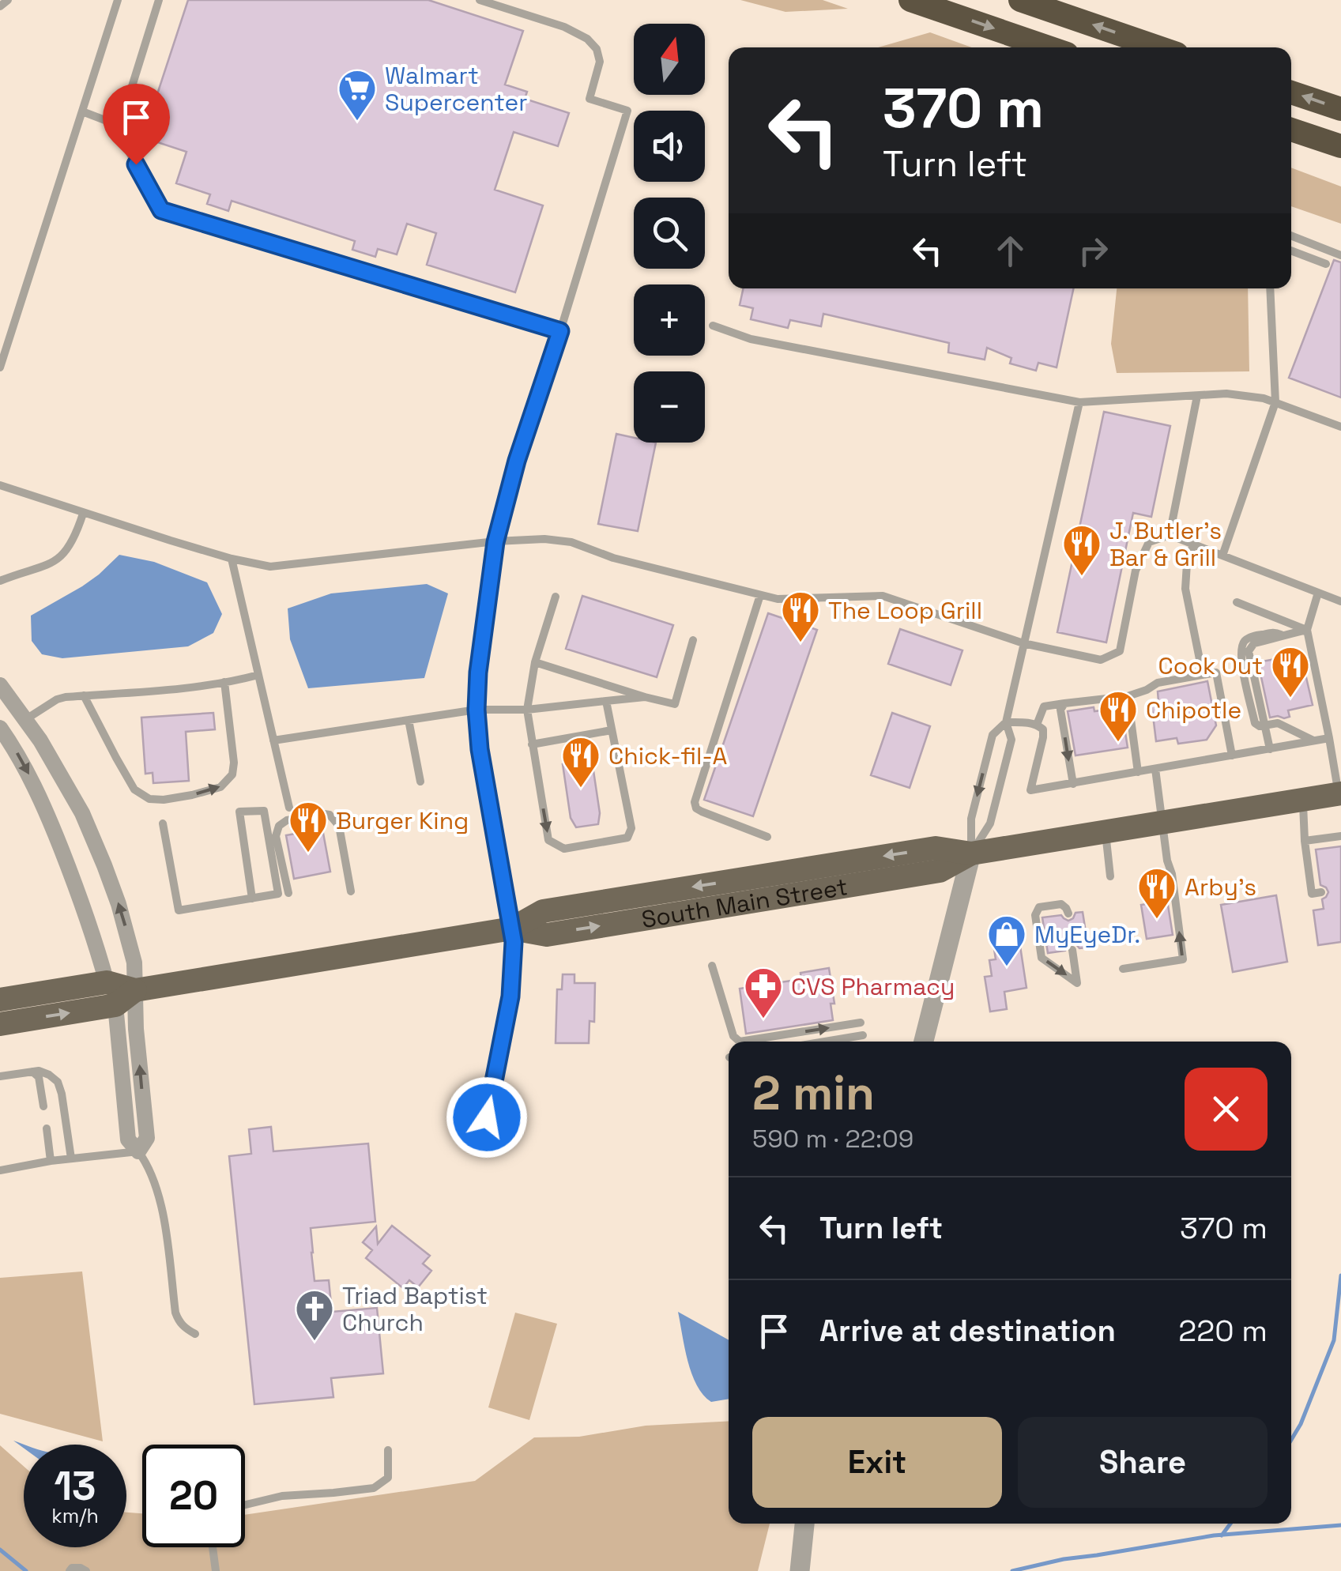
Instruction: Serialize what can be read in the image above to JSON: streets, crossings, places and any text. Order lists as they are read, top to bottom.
{
  "streets": {
    "main road": ["South Main Street"]
  },
  "places": {
    "supermarket": ["Walmart Supercenter"],
    "restaurant": [
      "J. Butler's Bar & Grill",
      "The Loop Grill",
      "Cook Out",
      "Chipotle",
      "Chick-fil-A",
      "Burger King",
      "Arby's"
    ],
    "shop": ["MyEyeDr."],
    "pharmacy": ["CVS Pharmacy"],
    "church": ["Triad Baptist Church"]
  },
  "north": "top",
  "page": {
    "map_buttons": ["+", "−"],
    "turn": ["370 m", "Turn left"],
    "heading": ["2 min", "590 m · 22:09"],
    "list": [
      {
        "name": "Turn left",
        "value": "370 m"
      },
      {
        "name": "Arrive at destination",
        "value": "220 m"
      }
    ],
    "buttons": ["Exit", "Share"],
    "speed": "13 km/h",
    "limit": "20"
  }
}
